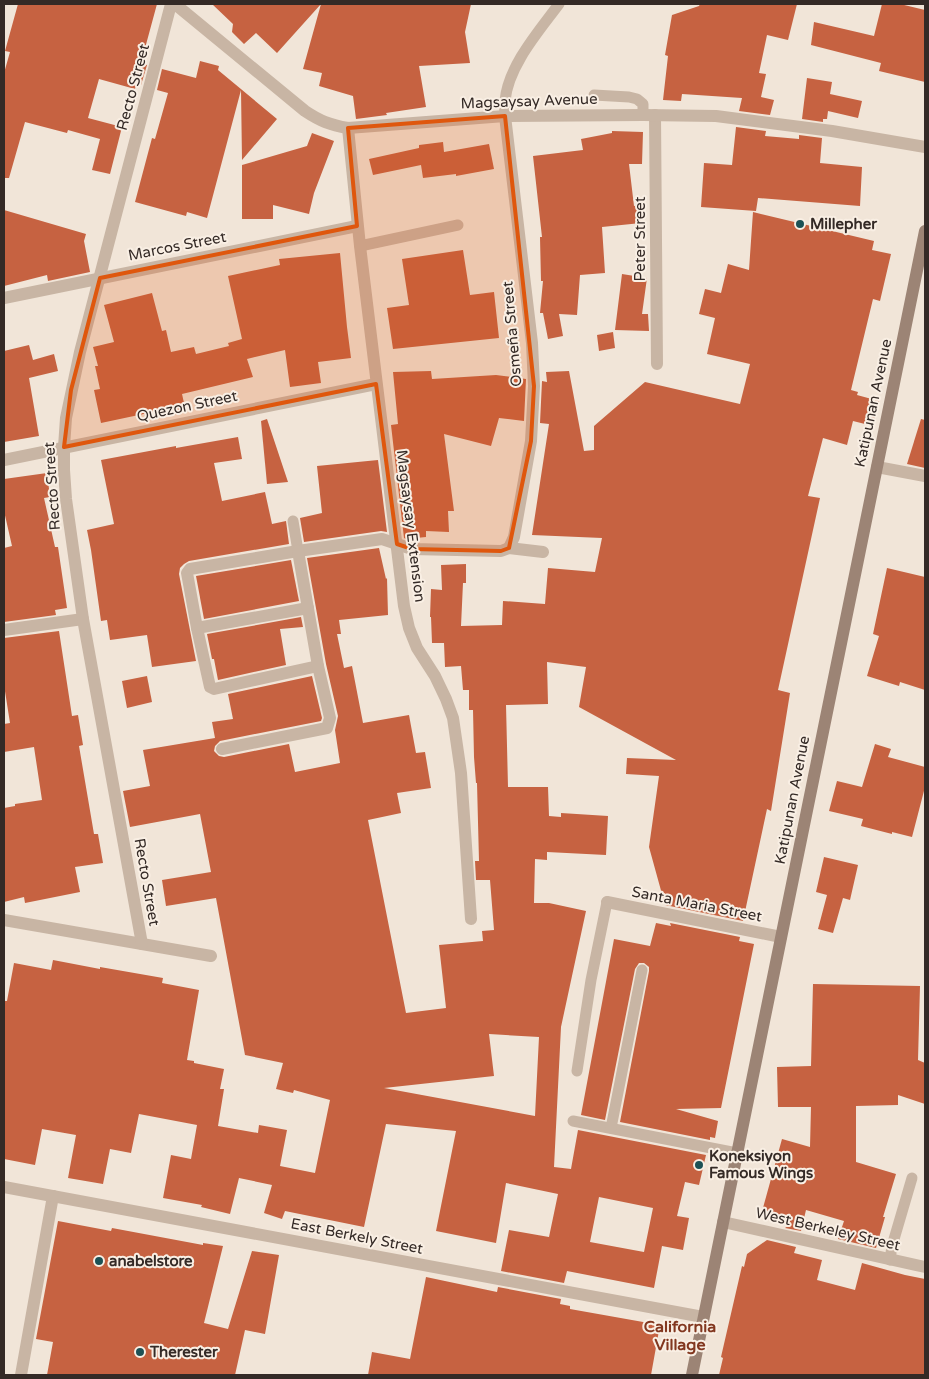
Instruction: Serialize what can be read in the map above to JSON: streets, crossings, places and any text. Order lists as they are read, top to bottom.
{
  "streets": {
    "main road": ["Katipunan Avenue"],
    "street": [
      "Recto Street",
      "Magsaysay Avenue",
      "Peter Street",
      "Marcos Street",
      "Osmeña Street",
      "Quezon Street",
      "Magsaysay Extension",
      "Santa Maria Street",
      "West Berkeley Street",
      "East Berkely Street"
    ]
  },
  "crossings": [
    ["Recto Street", "Magsaysay Avenue"],
    ["Recto Street", "Marcos Street"],
    ["Recto Street", "Quezon Street"],
    ["Magsaysay Avenue", "Peter Street"],
    ["Magsaysay Avenue", "Osmeña Street"],
    ["Magsaysay Avenue", "Magsaysay Extension"],
    ["Marcos Street", "Magsaysay Extension"],
    ["Katipunan Avenue", "Santa Maria Street"],
    ["Katipunan Avenue", "West Berkeley Street"],
    ["Katipunan Avenue", "East Berkely Street"],
    ["Quezon Street", "Magsaysay Extension"]
  ],
  "districts": ["California Village"],
  "places": [
    "Millepher",
    "Koneksiyon Famous Wings",
    "anabelstore",
    "Therester"
  ]
}
